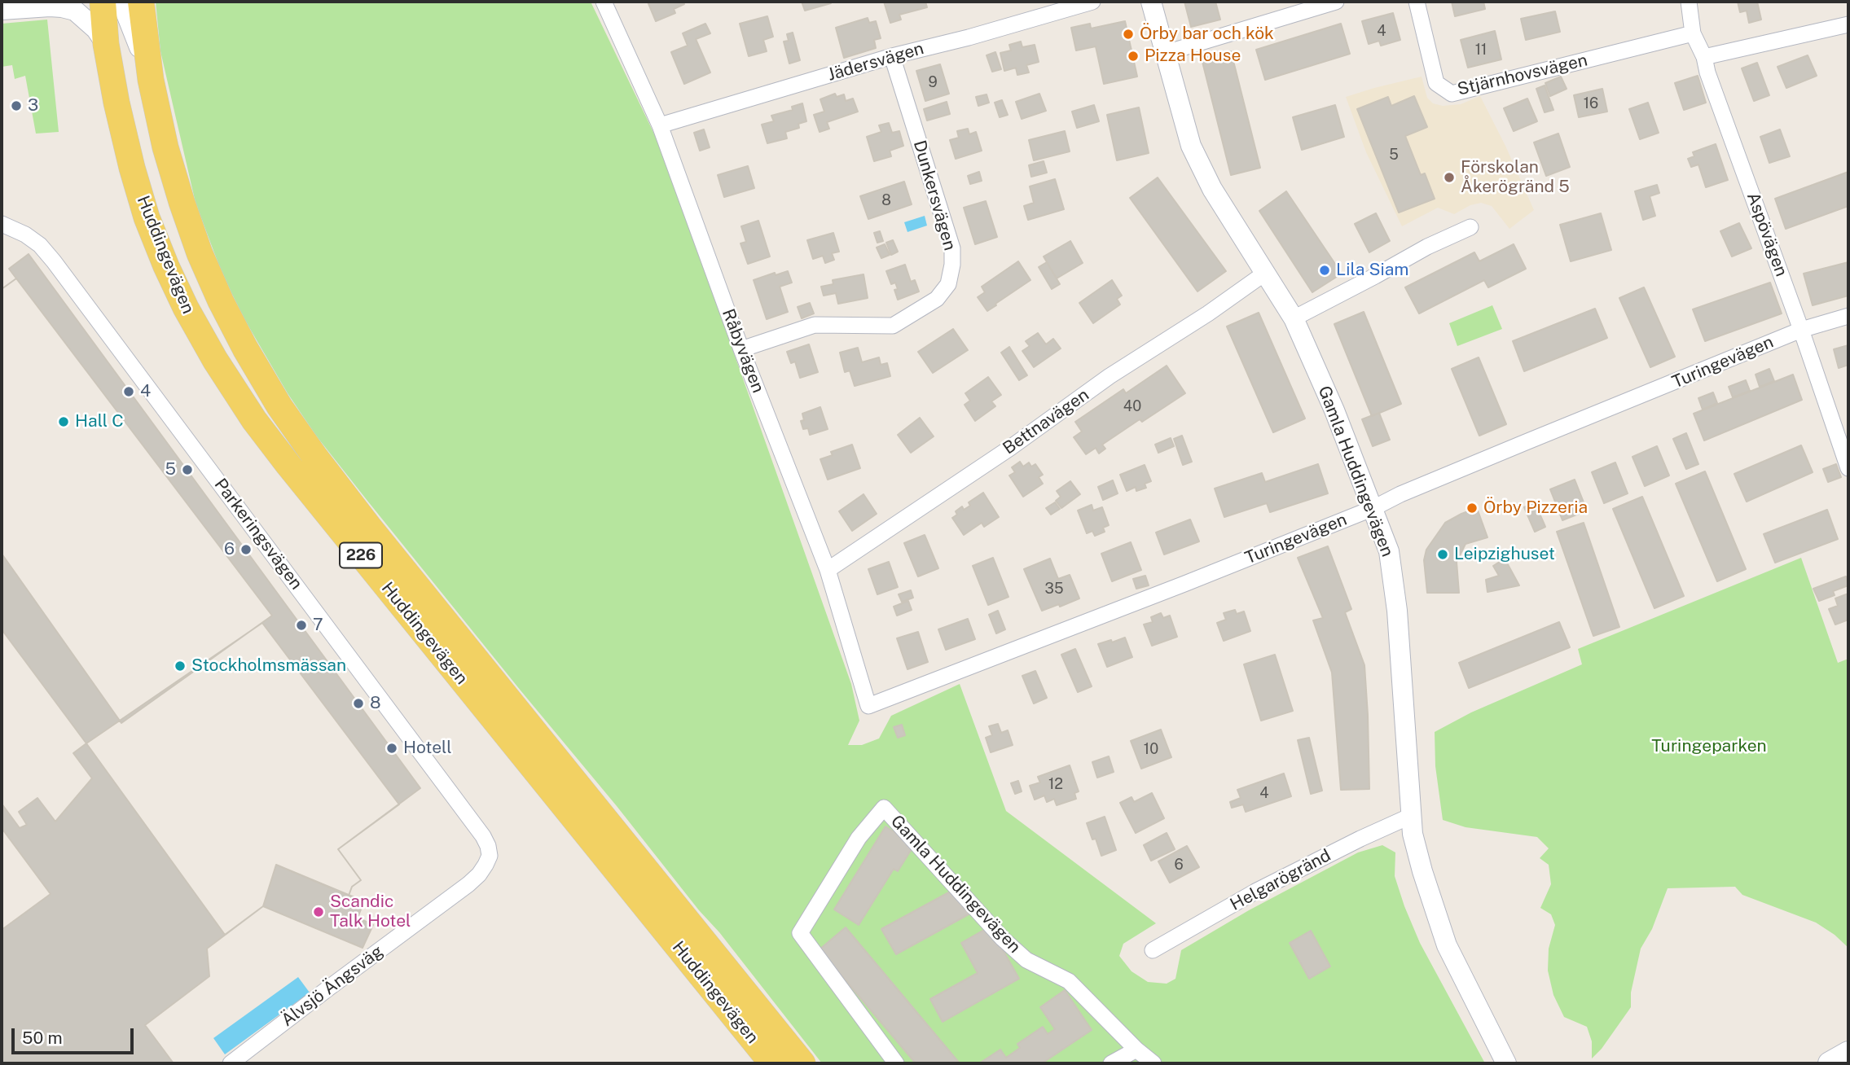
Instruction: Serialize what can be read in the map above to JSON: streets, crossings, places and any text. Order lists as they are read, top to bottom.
{
  "streets": {
    "main road": ["Huddingevägen", "226"],
    "street": [
      "Jädersvägen",
      "Stjärnhovsvägen",
      "Dunkersvägen",
      "Aspövägen",
      "Råbyvägen",
      "Turingevägen",
      "Bettnavägen",
      "Gamla Huddingevägen",
      "Parkeringsvägen",
      "Helgarögränd",
      "Älvsjö Ängsväg"
    ]
  },
  "crossings": [
    ["Jädersvägen", "Dunkersvägen"],
    ["Jädersvägen", "Råbyvägen"],
    ["Stjärnhovsvägen", "Aspövägen"],
    ["Dunkersvägen", "Råbyvägen"],
    ["Aspövägen", "Turingevägen"],
    ["Råbyvägen", "Turingevägen"],
    ["Råbyvägen", "Bettnavägen"],
    ["Turingevägen", "Gamla Huddingevägen"],
    ["Bettnavägen", "Gamla Huddingevägen"],
    ["Gamla Huddingevägen", "Helgarögränd"],
    ["Parkeringsvägen", "Älvsjö Ängsväg"]
  ],
  "parks": ["Turingeparken"],
  "places": [
    "Örby bar och kök",
    "Pizza House",
    "3",
    "Förskolan Åkerögränd 5",
    "Lila Siam",
    "4",
    "Hall C",
    "5",
    "Örby Pizzeria",
    "6",
    "Leipzighuset",
    "7",
    "Stockholmsmässan",
    "8",
    "Hotell",
    "Scandic Talk Hotel"
  ],
  "house_numbers": [
    "4",
    "11",
    "9",
    "16",
    "5",
    "8",
    "40",
    "35",
    "10",
    "12",
    "4",
    "6"
  ],
  "scale_bar": "50 m"
}
